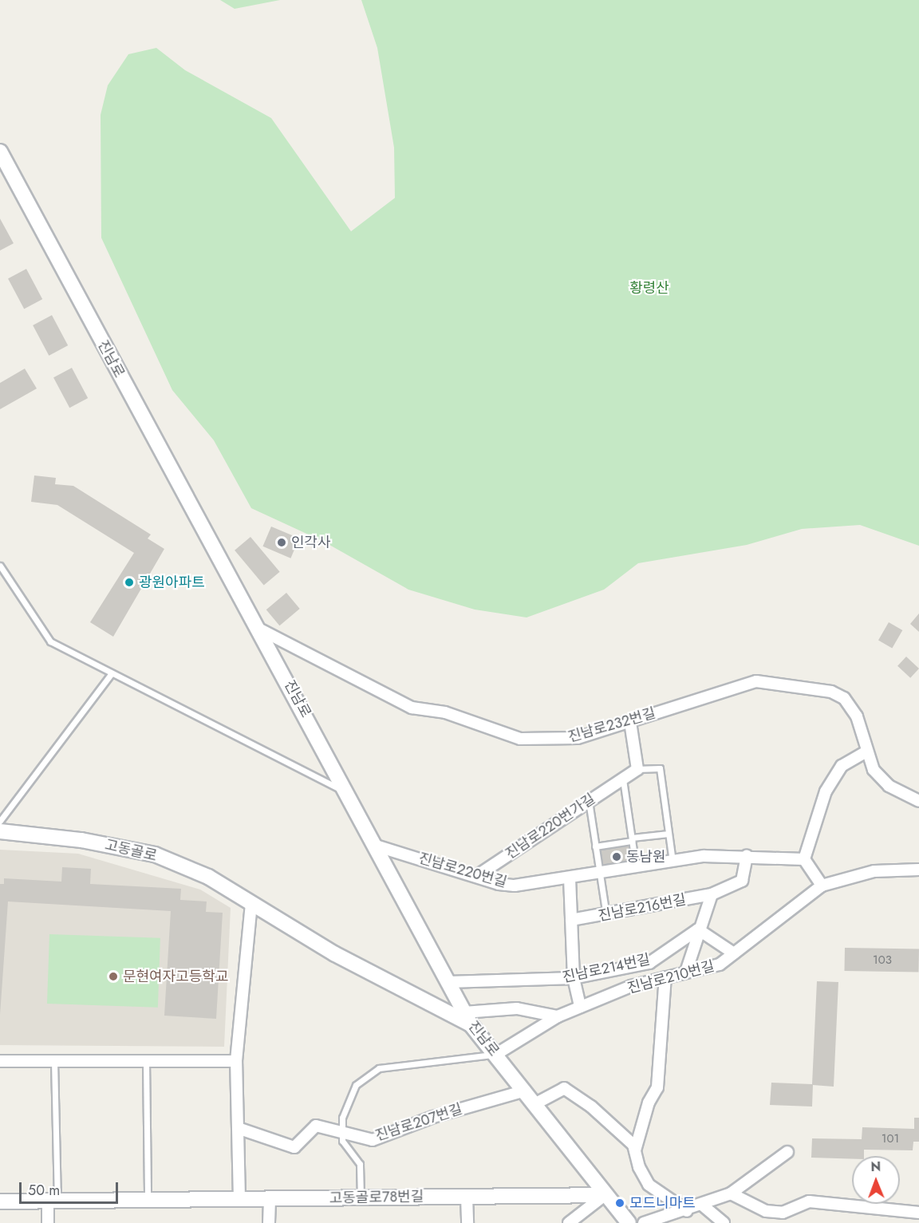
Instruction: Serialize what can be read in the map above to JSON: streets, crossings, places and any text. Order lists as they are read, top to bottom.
{
  "streets": {
    "main road": ["진남로", "고동골로", "고동골로78번길"],
    "street": [
      "진남로232번길",
      "진남로220번가길",
      "진남로220번길",
      "진남로216번길",
      "진남로214번길",
      "진남로210번길",
      "진남로207번길"
    ]
  },
  "crossings": [
    ["진남로", "진남로232번길"],
    ["진남로", "고동골로"],
    ["진남로", "진남로220번길"],
    ["진남로", "진남로214번길"],
    ["진남로", "진남로210번길"],
    ["진남로", "진남로207번길"],
    ["진남로", "고동골로78번길"],
    ["진남로220번가길", "진남로220번길"],
    ["진남로220번길", "진남로216번길"]
  ],
  "parks": ["황령산"],
  "places": [
    "인각사",
    "광원아파트",
    "동남원",
    "문현여자고등학교",
    "모드니마트"
  ],
  "house_numbers": ["103", "101"],
  "scale_bar": "50 m",
  "north": "top"
}
